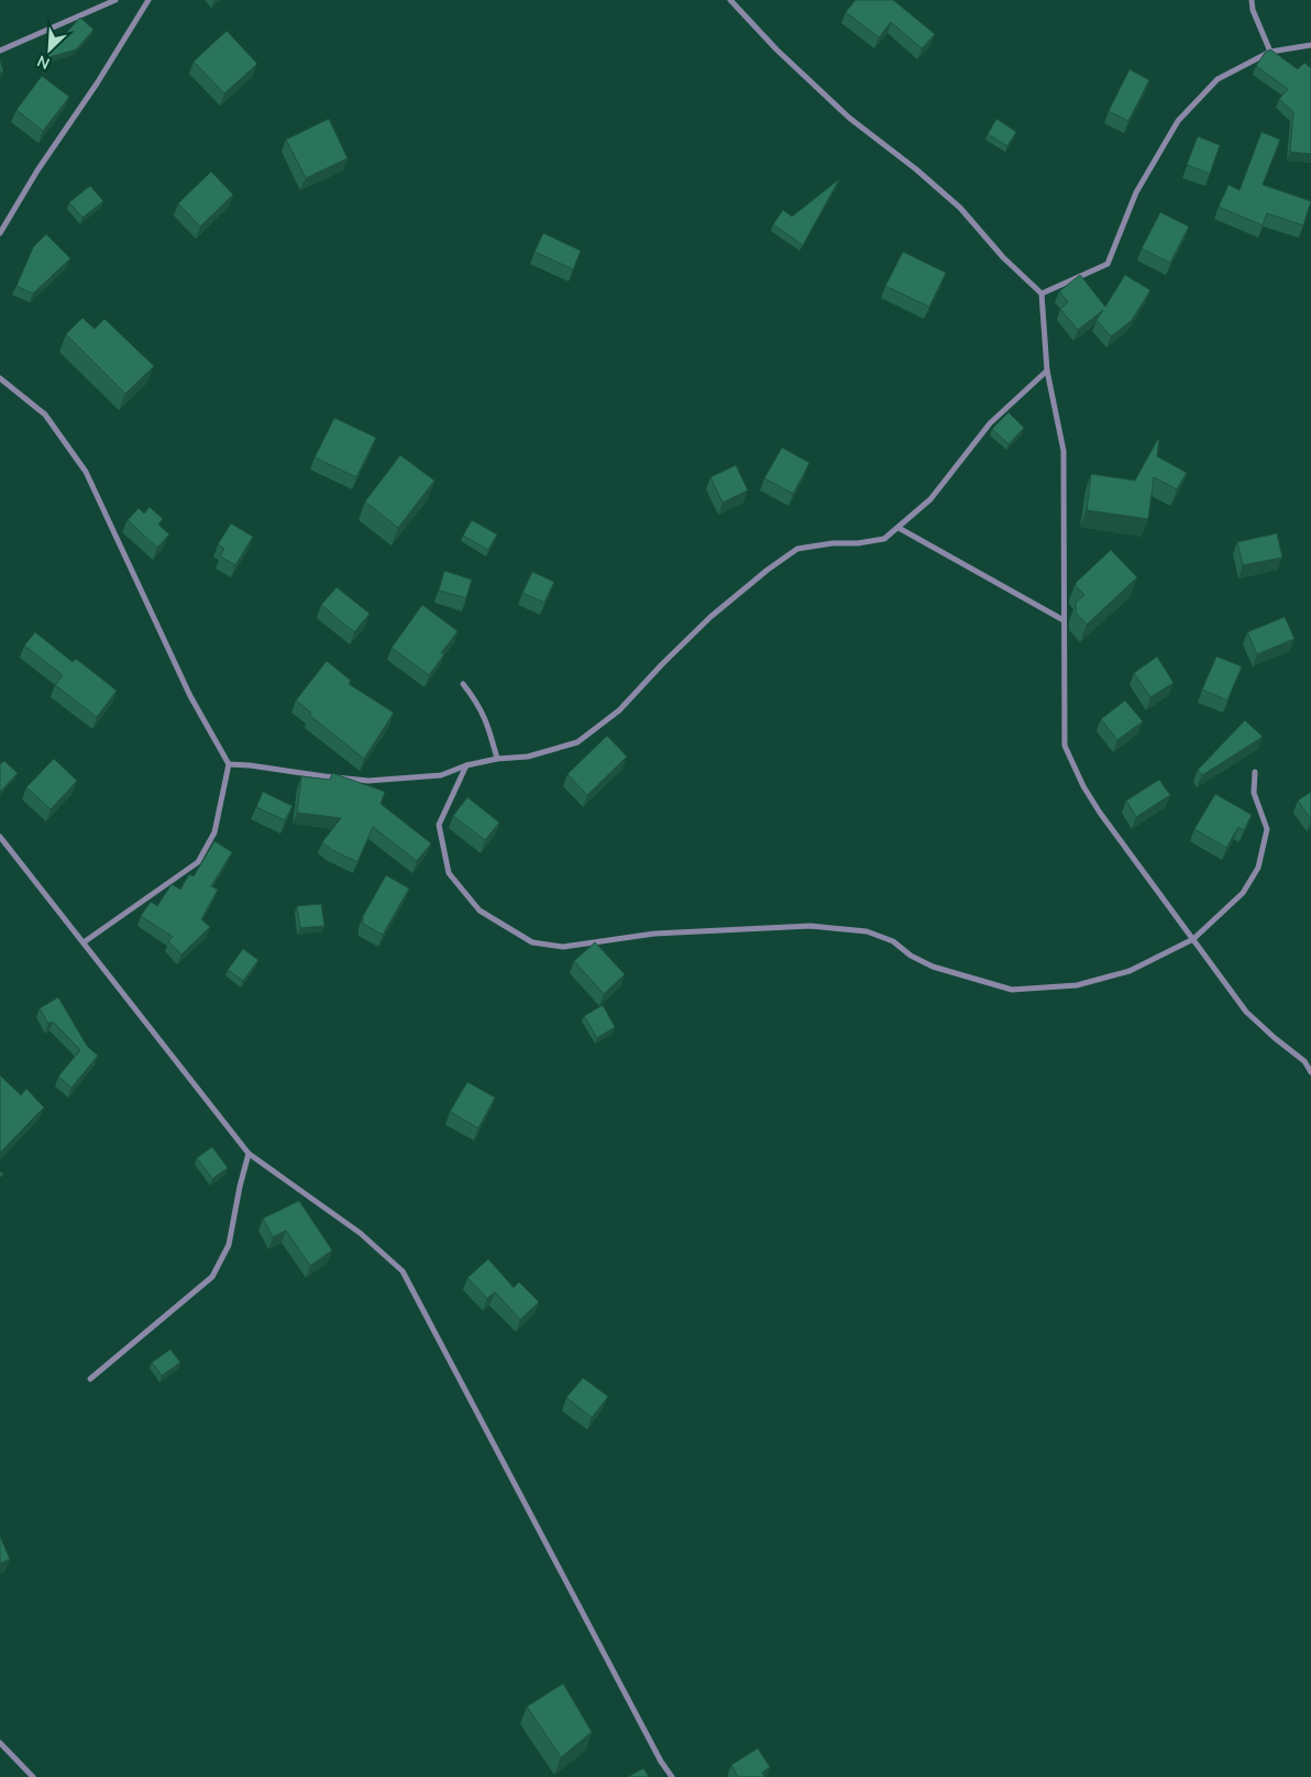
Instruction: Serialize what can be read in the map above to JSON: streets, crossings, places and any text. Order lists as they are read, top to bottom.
{
  "north": "bottom left"
}
